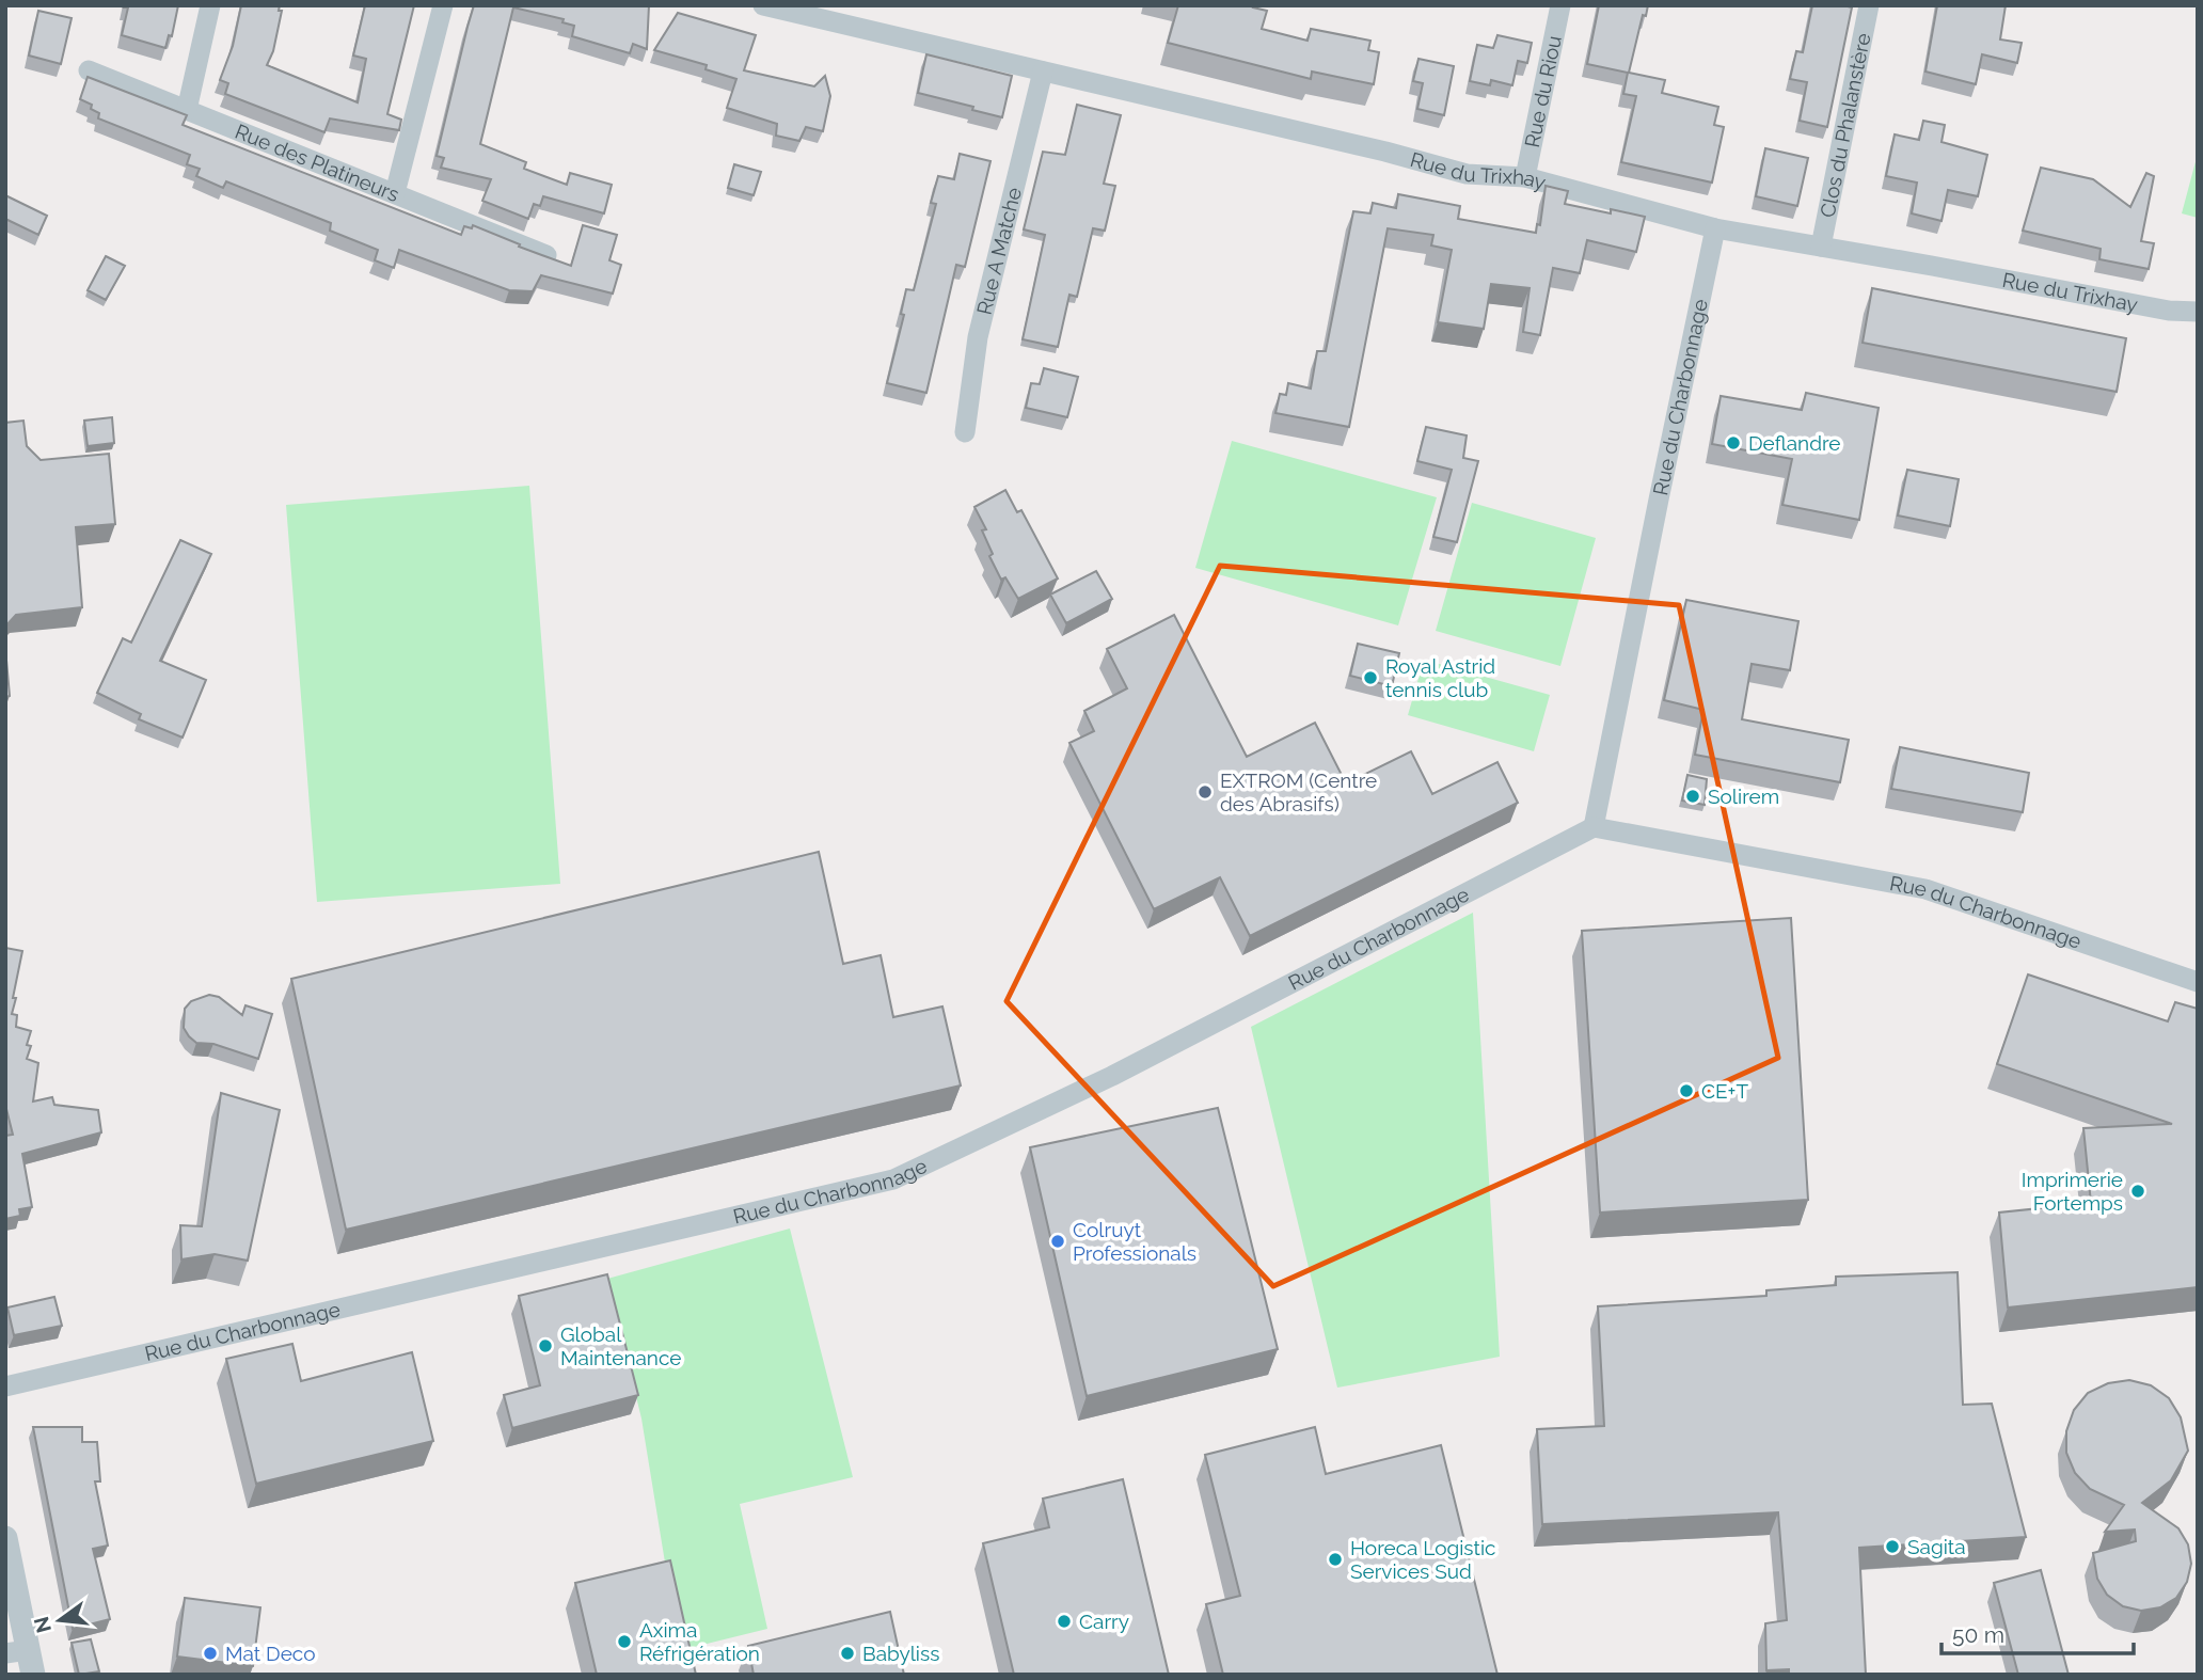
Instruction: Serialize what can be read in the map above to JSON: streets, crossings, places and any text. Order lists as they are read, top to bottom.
{
  "streets": {
    "street": [
      "Rue du Riou",
      "Clos du Phalanstère",
      "Rue des Platineurs",
      "Rue du Trixhay",
      "Rue A Matche",
      "Rue du Charbonnage"
    ]
  },
  "crossings": [
    ["Rue du Riou", "Rue du Trixhay"],
    ["Clos du Phalanstère", "Rue du Trixhay"],
    ["Rue du Trixhay", "Rue A Matche"],
    ["Rue du Trixhay", "Rue du Charbonnage"]
  ],
  "places": [
    "Deflandre",
    "Royal Astrid tennis club",
    "EXTROM (Centre des Abrasifs)",
    "Solirem",
    "CE+T",
    "Imprimerie Fortemps",
    "Colruyt Professionals",
    "Global Maintenance",
    "Sagita",
    "Horeca Logistic Services Sud",
    "Carry",
    "Axima Réfrigération",
    "Mat Deco",
    "Babyliss"
  ],
  "scale_bar": "50 m",
  "north": "left"
}
